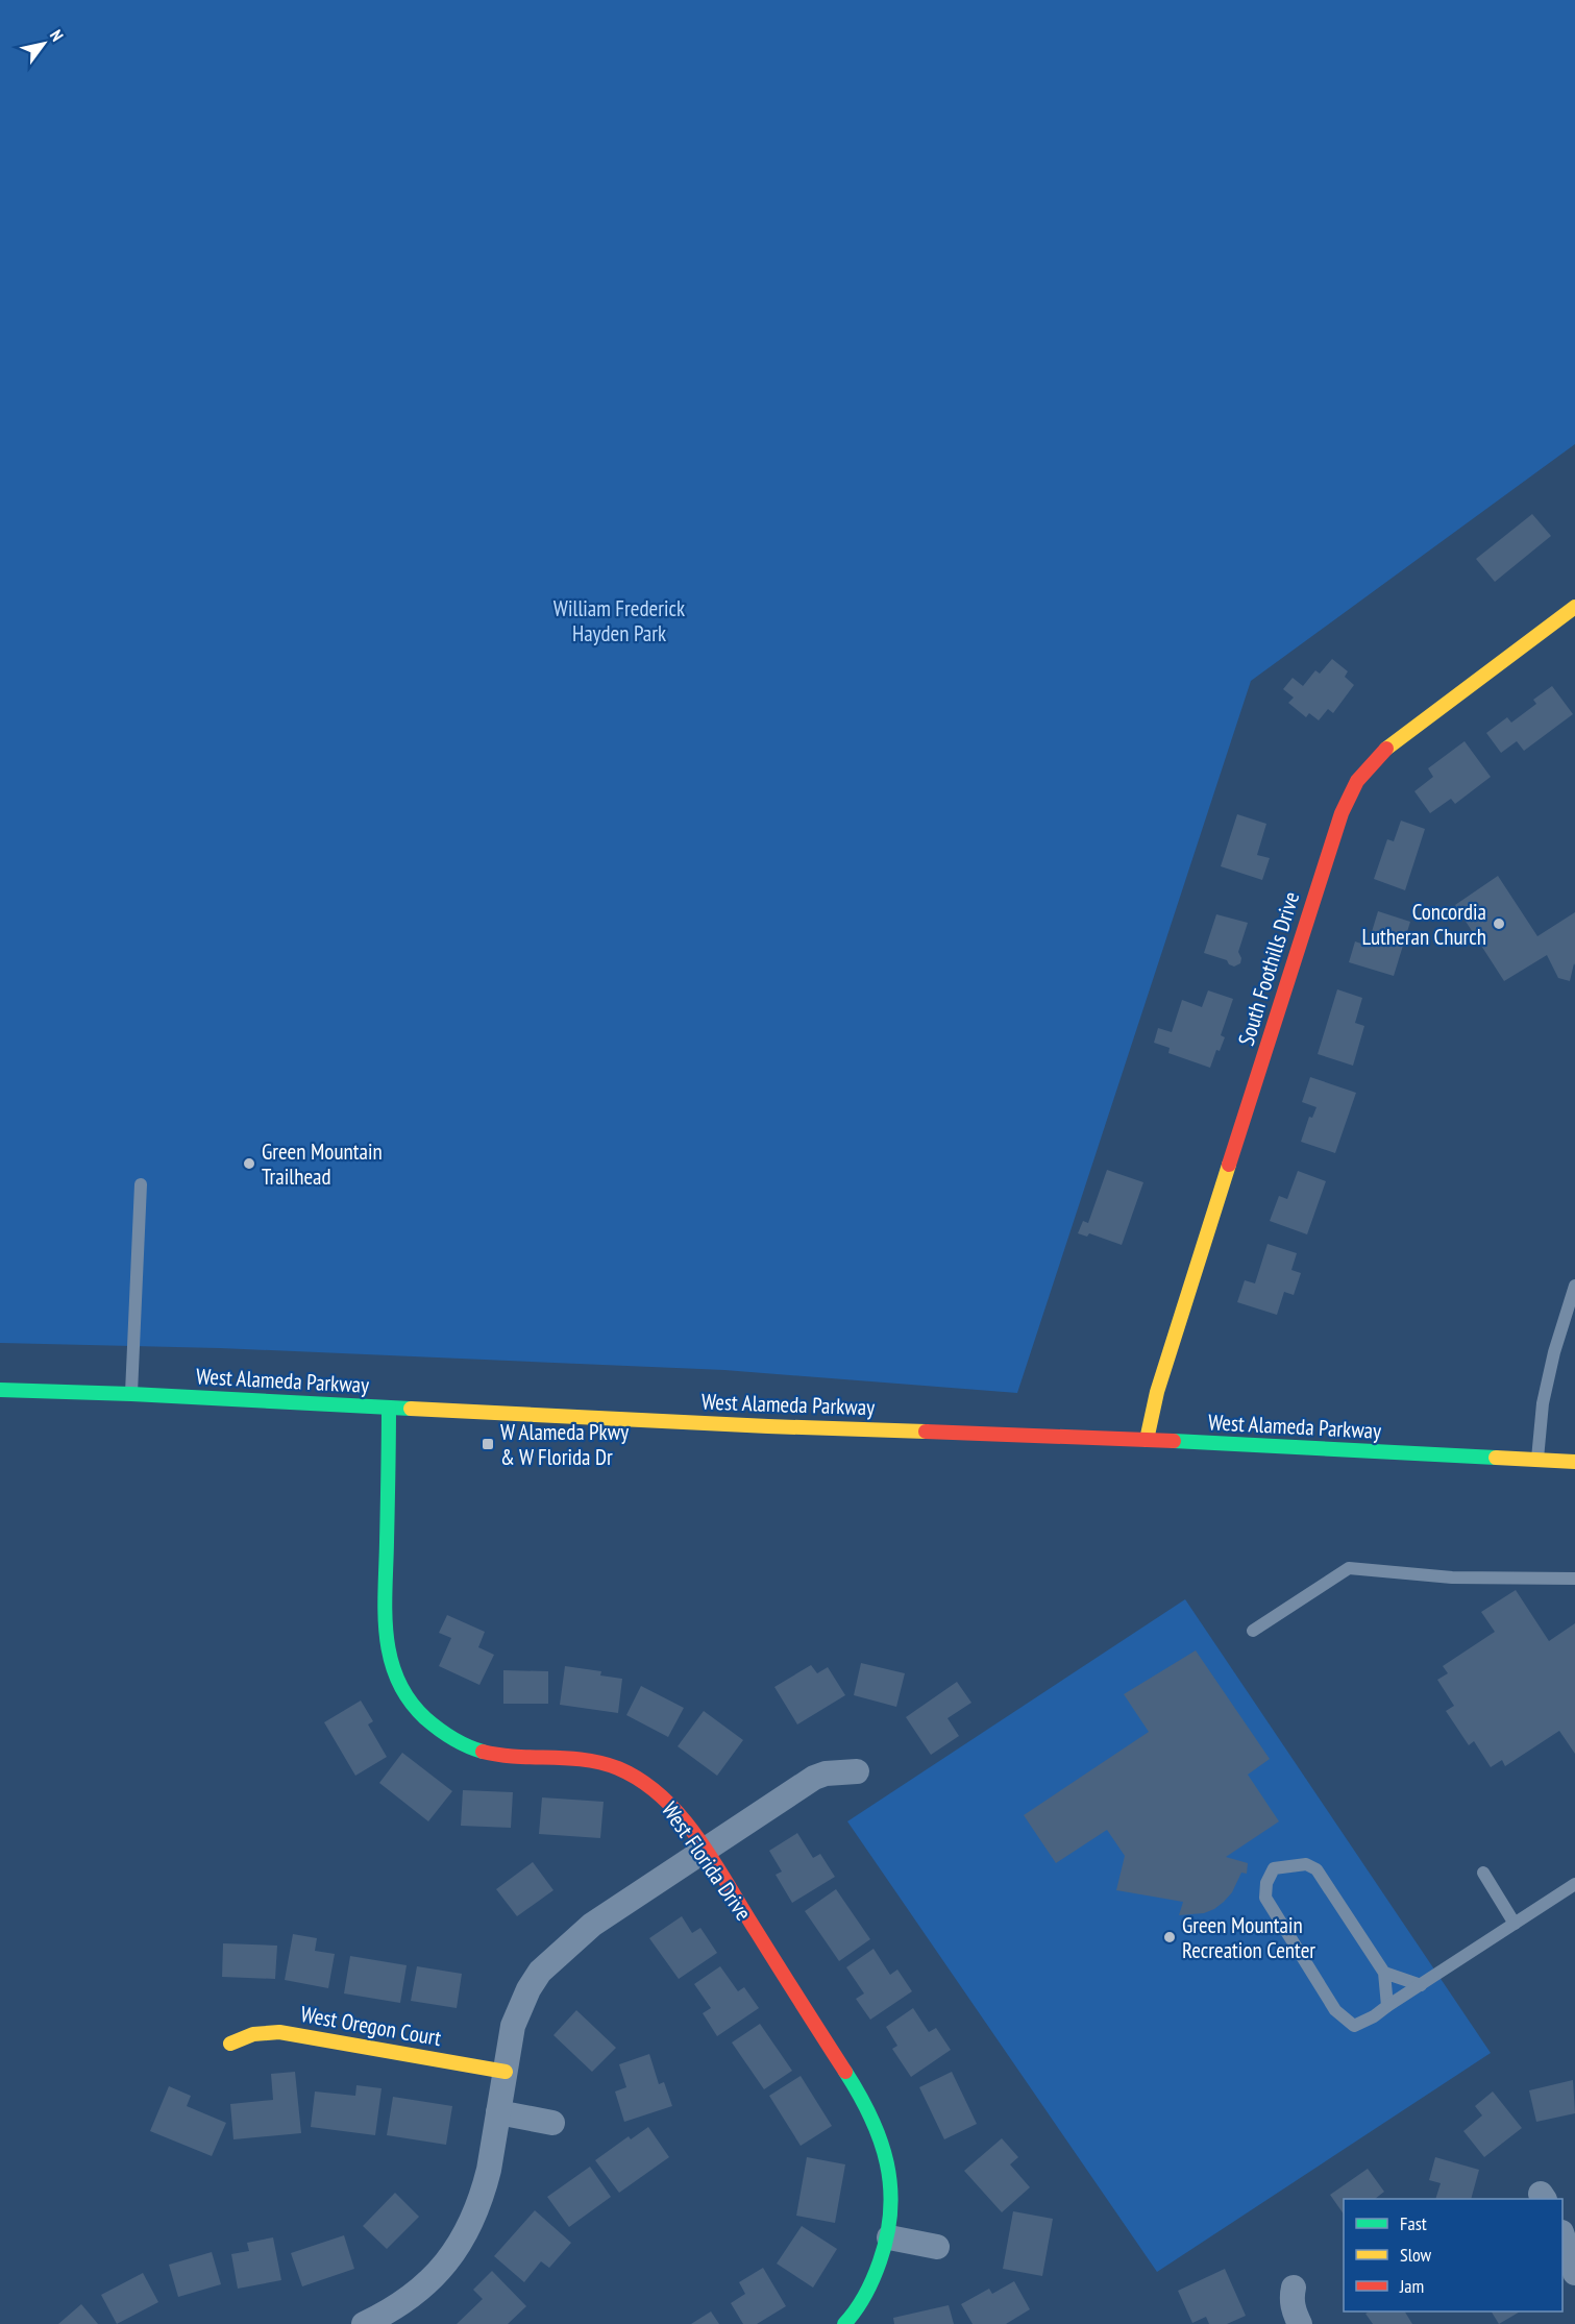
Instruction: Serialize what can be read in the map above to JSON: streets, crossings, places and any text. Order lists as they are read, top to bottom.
{
  "streets": {
    "street": [
      "South Foothills Drive",
      "West Alameda Parkway",
      "West Florida Drive",
      "West Oregon Court"
    ]
  },
  "crossings": [
    ["South Foothills Drive", "West Alameda Parkway"],
    ["West Alameda Parkway", "West Florida Drive"]
  ],
  "parks": ["William Frederick Hayden Park"],
  "places": {
    "other": ["Concordia Lutheran Church", "Green Mountain Trailhead", "Green Mountain Recreation Center"],
    "transit": ["W Alameda Pkwy & W Florida Dr"]
  },
  "legend": ["Fast", "Slow", "Jam"],
  "north": "top right"
}
